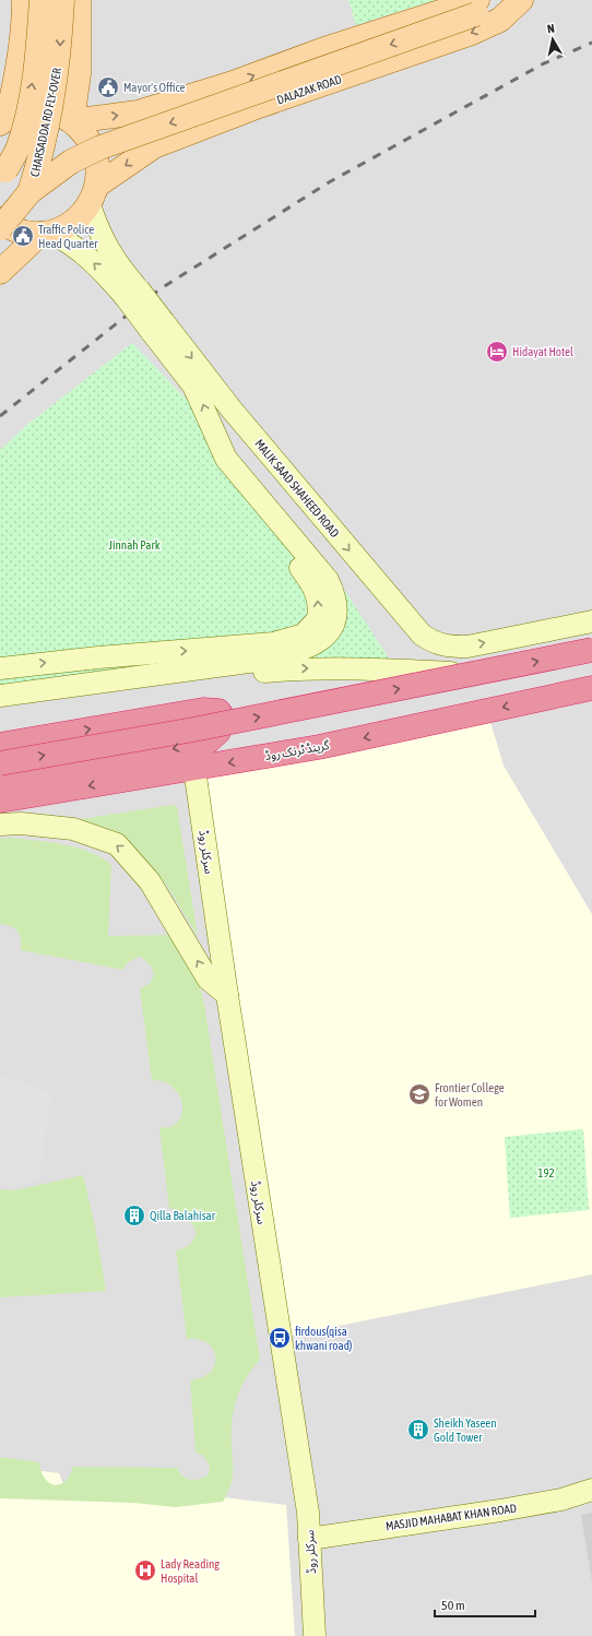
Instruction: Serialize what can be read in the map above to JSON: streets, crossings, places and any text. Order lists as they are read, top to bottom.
{
  "streets": {
    "highway": ["گرینڈ ٹرنک روڈ"],
    "main road": ["DALAZAK ROAD", "CHARSADDA RD FLY-OVER"],
    "street": ["MALIK SAAD SHAHEED ROAD", "سرکلر روڈ", "MASJID MAHABAT KHAN ROAD"]
  },
  "crossings": [
    ["DALAZAK ROAD", "MALIK SAAD SHAHEED ROAD"],
    ["گرینڈ ٹرنک روڈ", "سرکلر روڈ"],
    ["سرکلر روڈ", "MASJID MAHABAT KHAN ROAD"]
  ],
  "parks": ["Jinnah Park", "192"],
  "places": {
    "public building": ["Mayor's Office", "Traffic Police Head Quarter"],
    "hotel": ["Hidayat Hotel"],
    "school or university": ["Frontier College for Women"],
    "building": ["Qilla Balahisar", "Sheikh Yaseen Gold Tower"],
    "bus stop": ["firdous(qisa khwani road)"],
    "hospital": ["Lady Reading Hospital"]
  },
  "scale_bar": "50 m",
  "north": "top"
}
